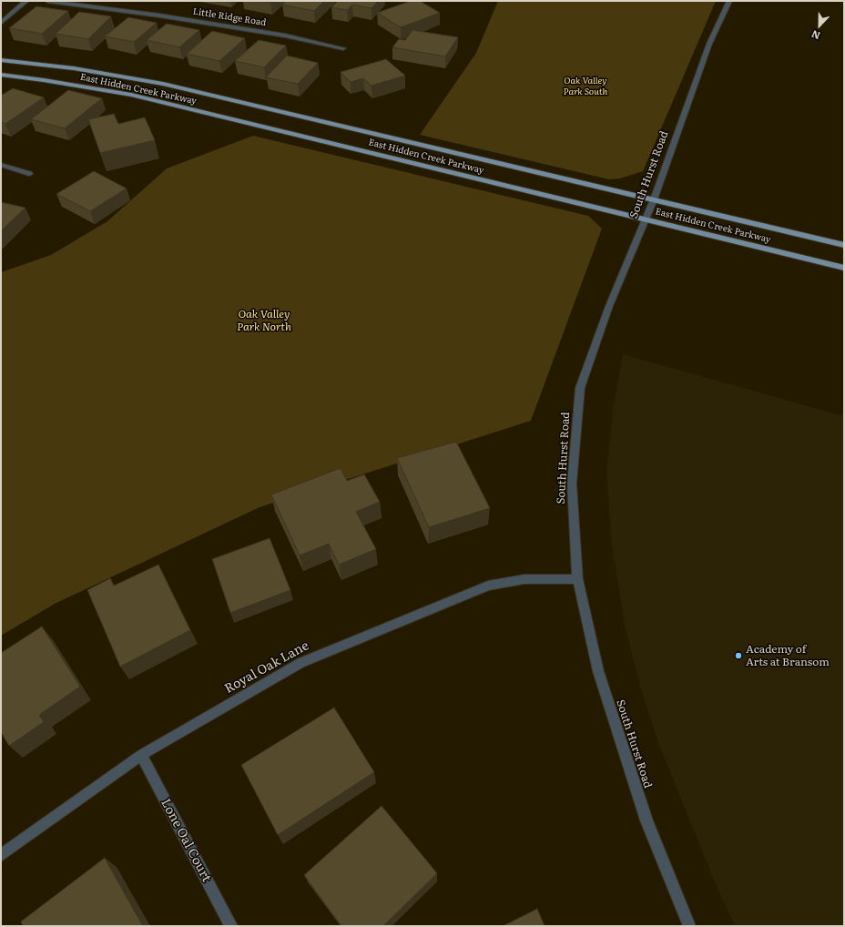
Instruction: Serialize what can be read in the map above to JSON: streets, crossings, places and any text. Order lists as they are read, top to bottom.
{
  "streets": {
    "main road": ["East Hidden Creek Parkway"],
    "street": [
      "Little Ridge Road",
      "South Hurst Road",
      "Royal Oak Lane",
      "Lone Oal Court"
    ]
  },
  "crossings": [
    ["East Hidden Creek Parkway", "South Hurst Road"],
    ["South Hurst Road", "Royal Oak Lane"],
    ["Royal Oak Lane", "Lone Oal Court"]
  ],
  "parks": ["Oak Valley Park South", "Oak Valley Park North"],
  "places": ["Academy of Arts at Bransom"],
  "north": "bottom"
}
